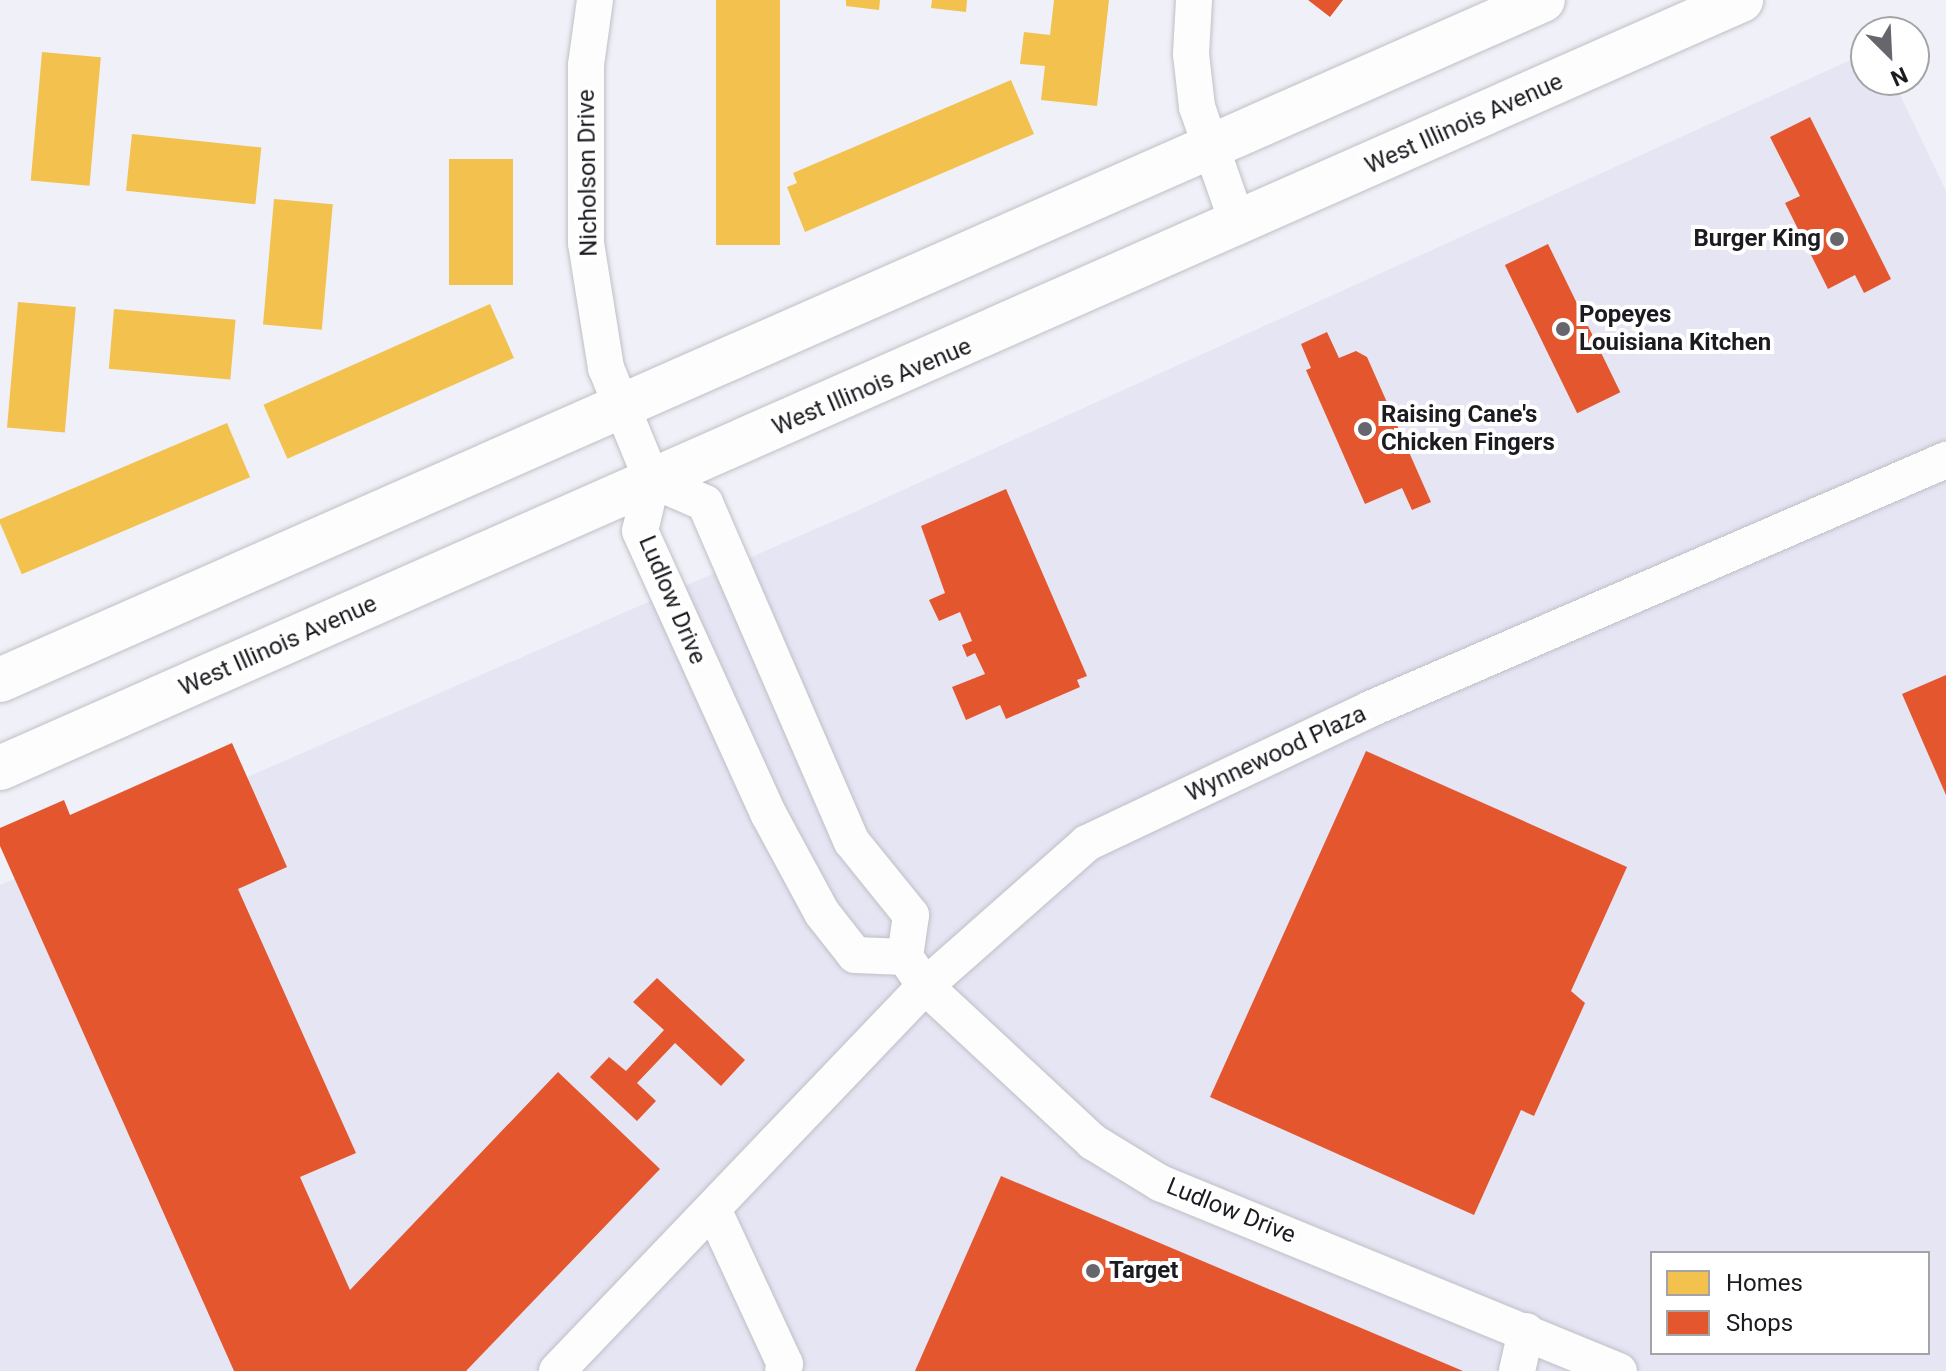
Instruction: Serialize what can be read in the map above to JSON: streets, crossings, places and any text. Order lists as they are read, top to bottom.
{
  "streets": {
    "main road": ["West Illinois Avenue"],
    "street": ["Nicholson Drive", "Ludlow Drive", "Wynnewood Plaza"]
  },
  "crossings": [
    ["West Illinois Avenue", "Nicholson Drive"],
    ["West Illinois Avenue", "Ludlow Drive"],
    ["Nicholson Drive", "Ludlow Drive"],
    ["Ludlow Drive", "Wynnewood Plaza"]
  ],
  "places": [
    "Burger King",
    "Popeyes Louisiana Kitchen",
    "Raising Cane's Chicken Fingers",
    "Target"
  ],
  "legend": ["Homes", "Shops"],
  "north": "bottom right"
}
